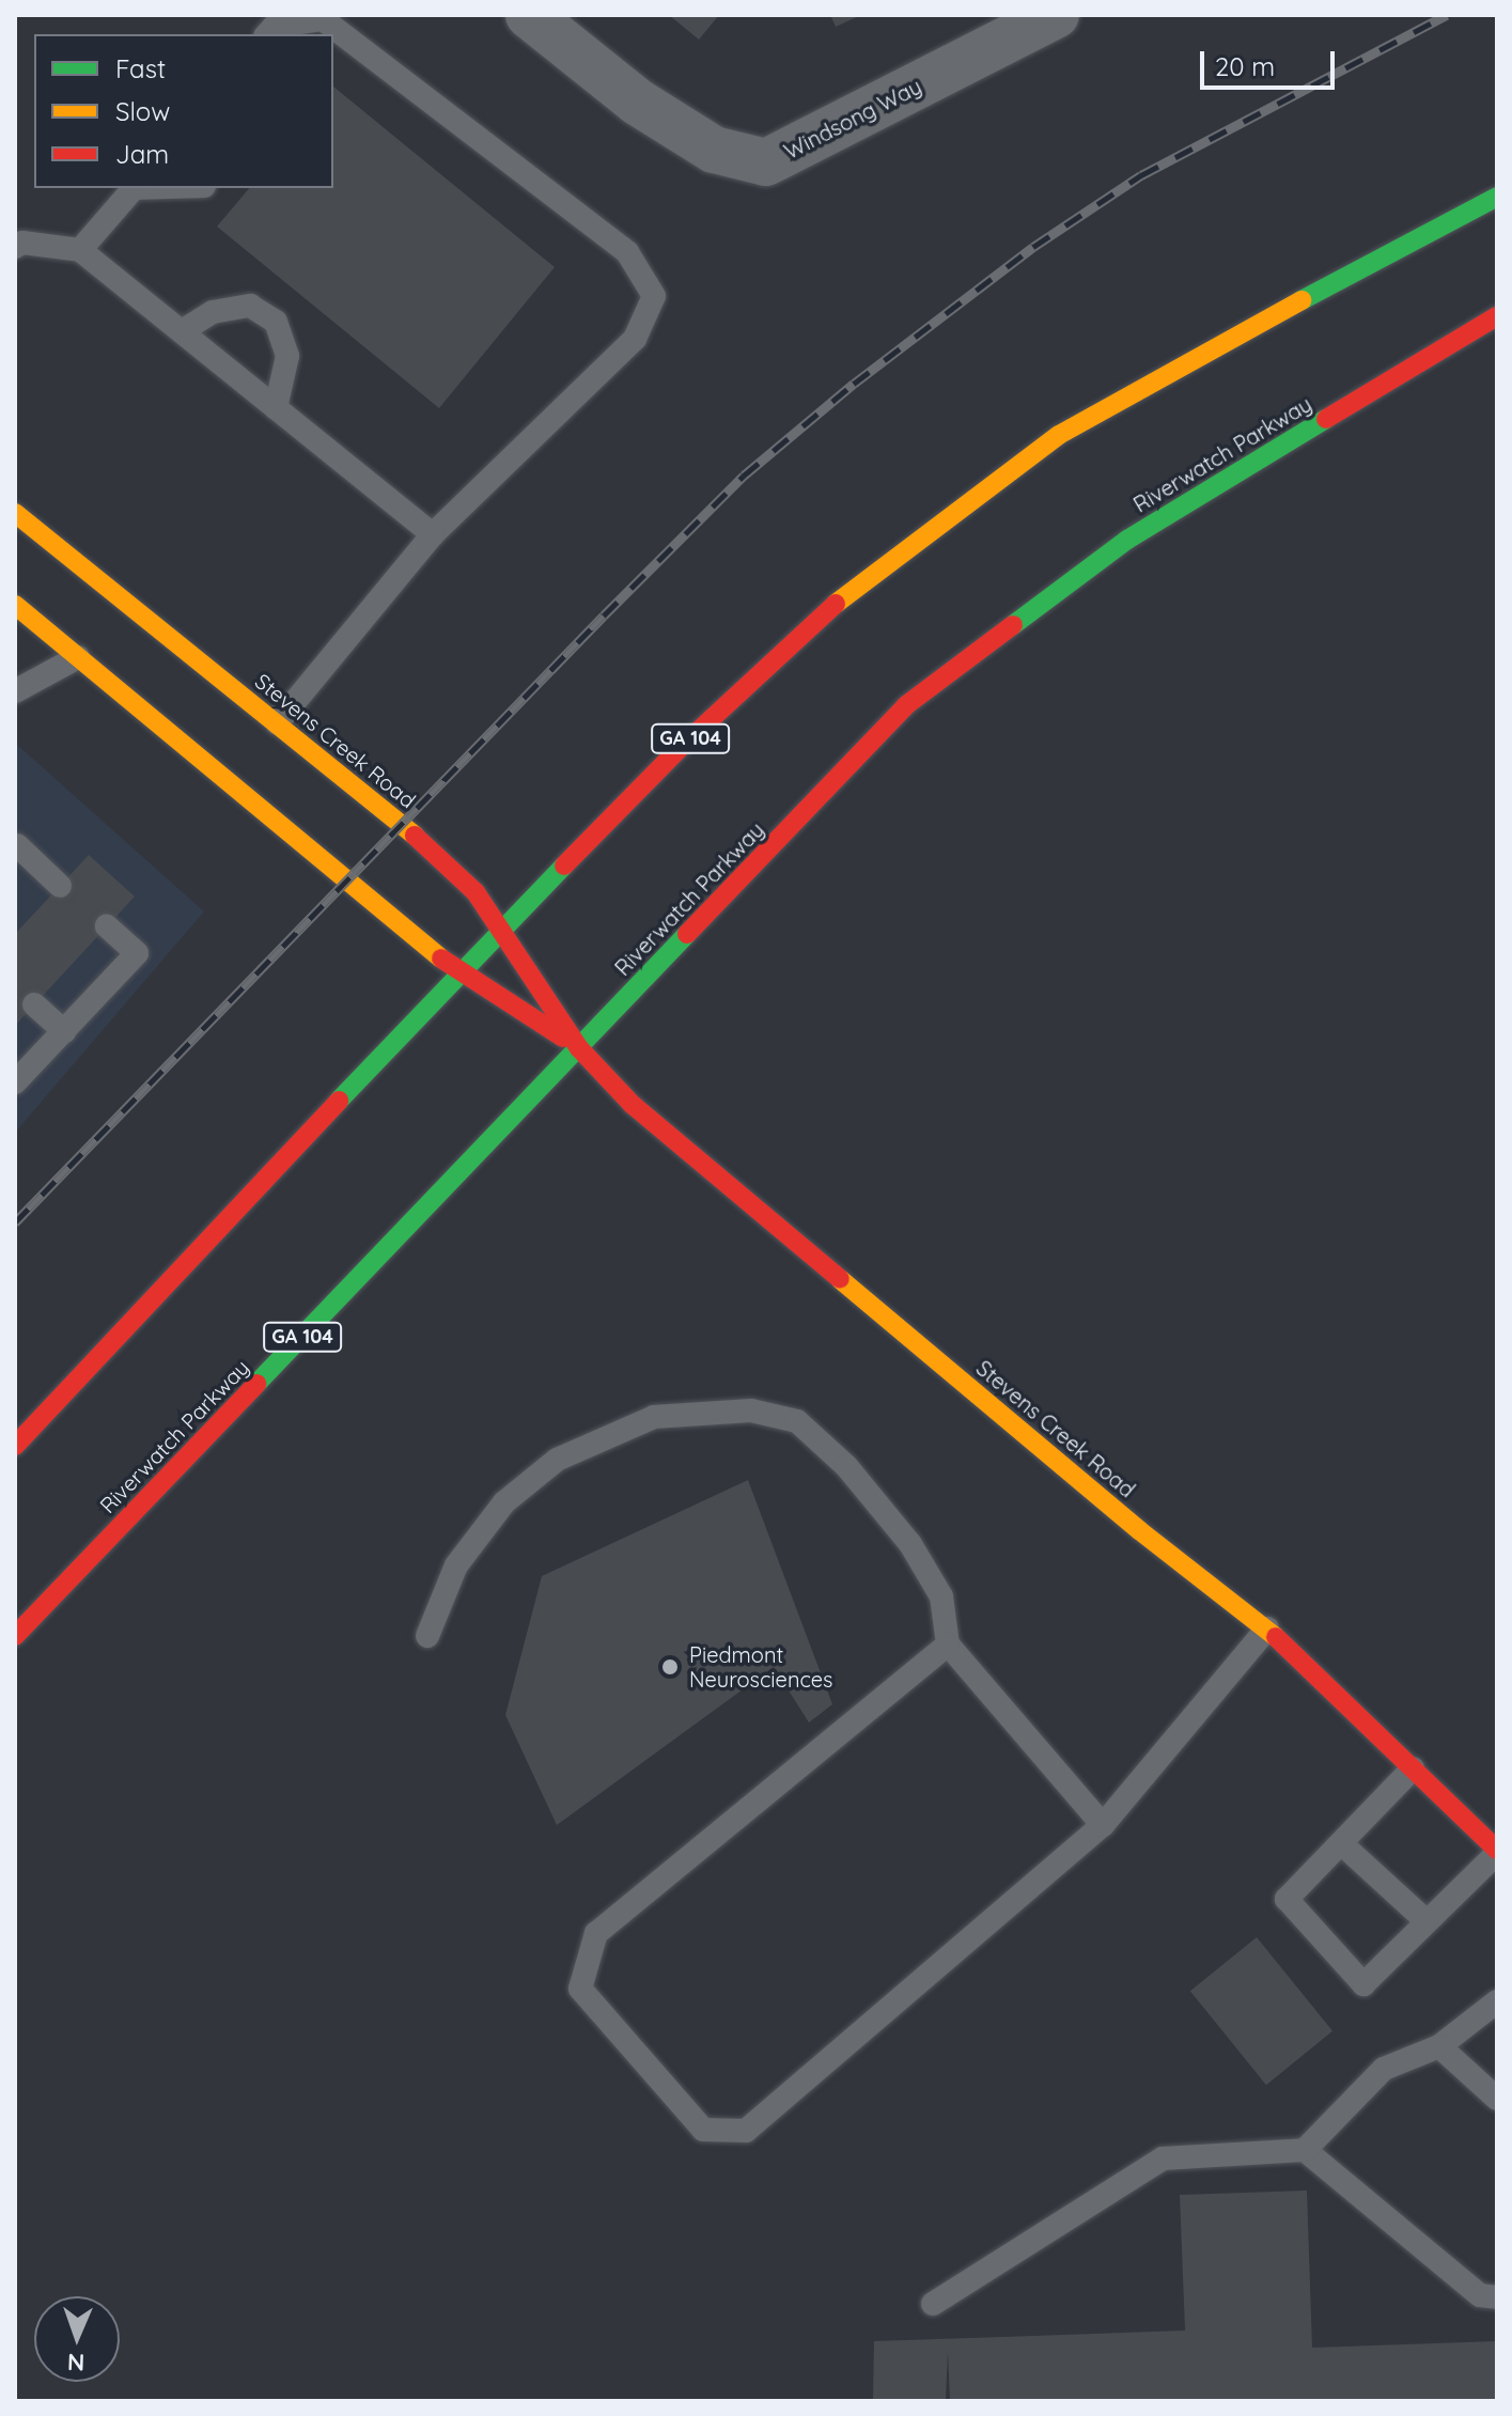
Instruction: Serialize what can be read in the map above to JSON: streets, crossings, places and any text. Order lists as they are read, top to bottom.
{
  "streets": {
    "main road": ["Riverwatch Parkway", "GA 104", "Stevens Creek Road"],
    "street": ["Windsong Way"]
  },
  "crossings": [
    ["Riverwatch Parkway", "Stevens Creek Road"],
    ["GA 104", "Stevens Creek Road"]
  ],
  "places": ["Piedmont Neurosciences"],
  "legend": ["Fast", "Slow", "Jam"],
  "scale_bar": "20 m",
  "north": "bottom"
}
